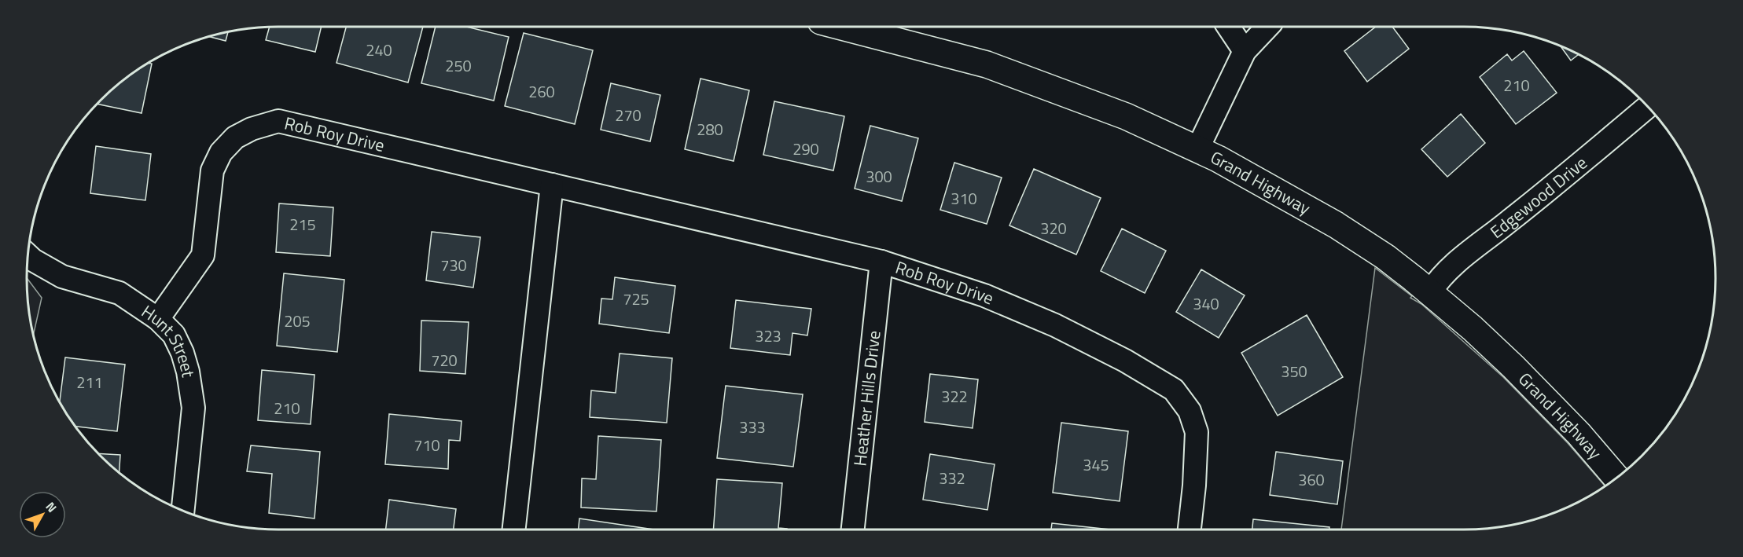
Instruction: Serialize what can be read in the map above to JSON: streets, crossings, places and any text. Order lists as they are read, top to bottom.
{
  "streets": {
    "street": [
      "Rob Roy Drive",
      "Grand Highway",
      "Edgewood Drive",
      "Hunt Street",
      "Heather Hills Drive"
    ]
  },
  "crossings": [
    ["Rob Roy Drive", "Hunt Street"],
    ["Rob Roy Drive", "Heather Hills Drive"],
    ["Grand Highway", "Edgewood Drive"]
  ],
  "house_numbers": [
    "240",
    "250",
    "210",
    "260",
    "270",
    "280",
    "290",
    "300",
    "310",
    "215",
    "320",
    "730",
    "725",
    "340",
    "205",
    "323",
    "720",
    "350",
    "211",
    "322",
    "210",
    "333",
    "710",
    "345",
    "332",
    "360"
  ],
  "north": "top right"
}
